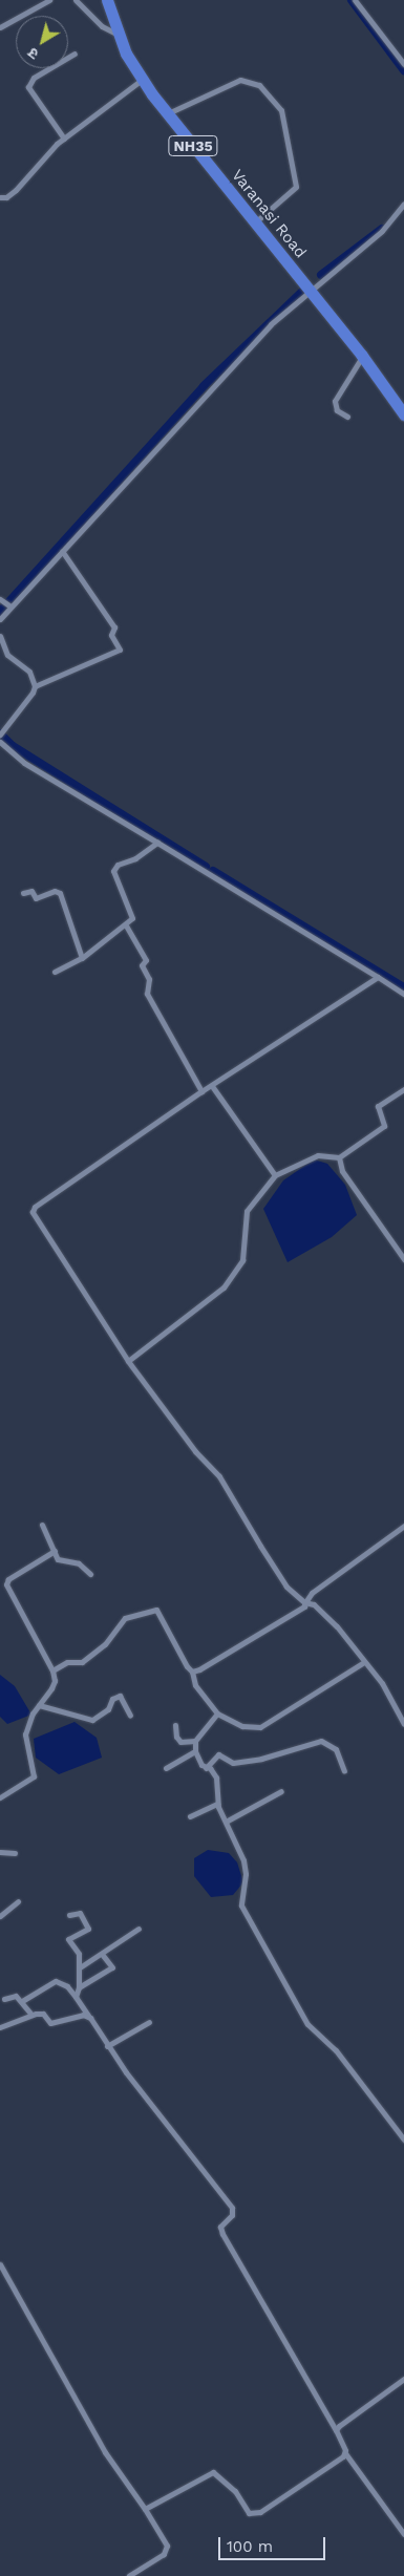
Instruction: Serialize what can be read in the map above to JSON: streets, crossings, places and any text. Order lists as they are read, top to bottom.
{
  "streets": {
    "highway": ["NH35", "Varanasi Road"]
  },
  "scale_bar": "100 m",
  "north": "bottom left"
}
